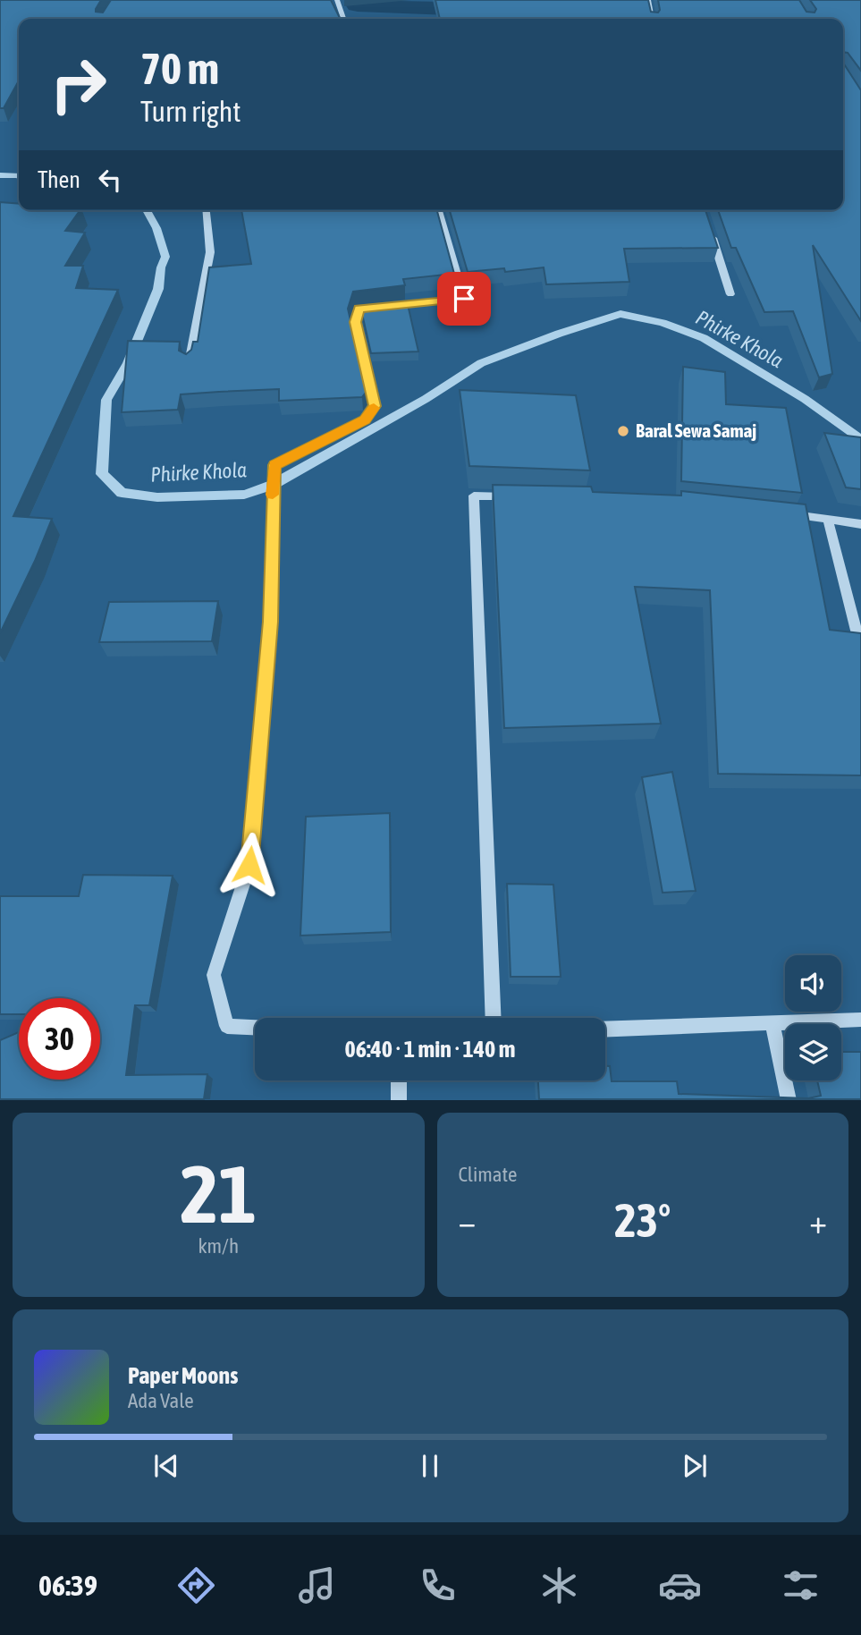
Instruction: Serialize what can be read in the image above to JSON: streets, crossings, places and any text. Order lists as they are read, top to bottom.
{
  "water": ["Phirke Khola"],
  "places": ["Baral Sewa Samaj"],
  "page": {
    "turn": ["70 m", "Turn right"],
    "then": "Then",
    "limit": "30",
    "trip": "06:40 · 1 min · 140 m",
    "tile": [
      ["21", "km/h"],
      "Climate"
    ],
    "heat": ["−", "23°", "+"],
    "song": ["Paper Moons", "Ada Vale"],
    "tabs": "06:39"
  }
}
